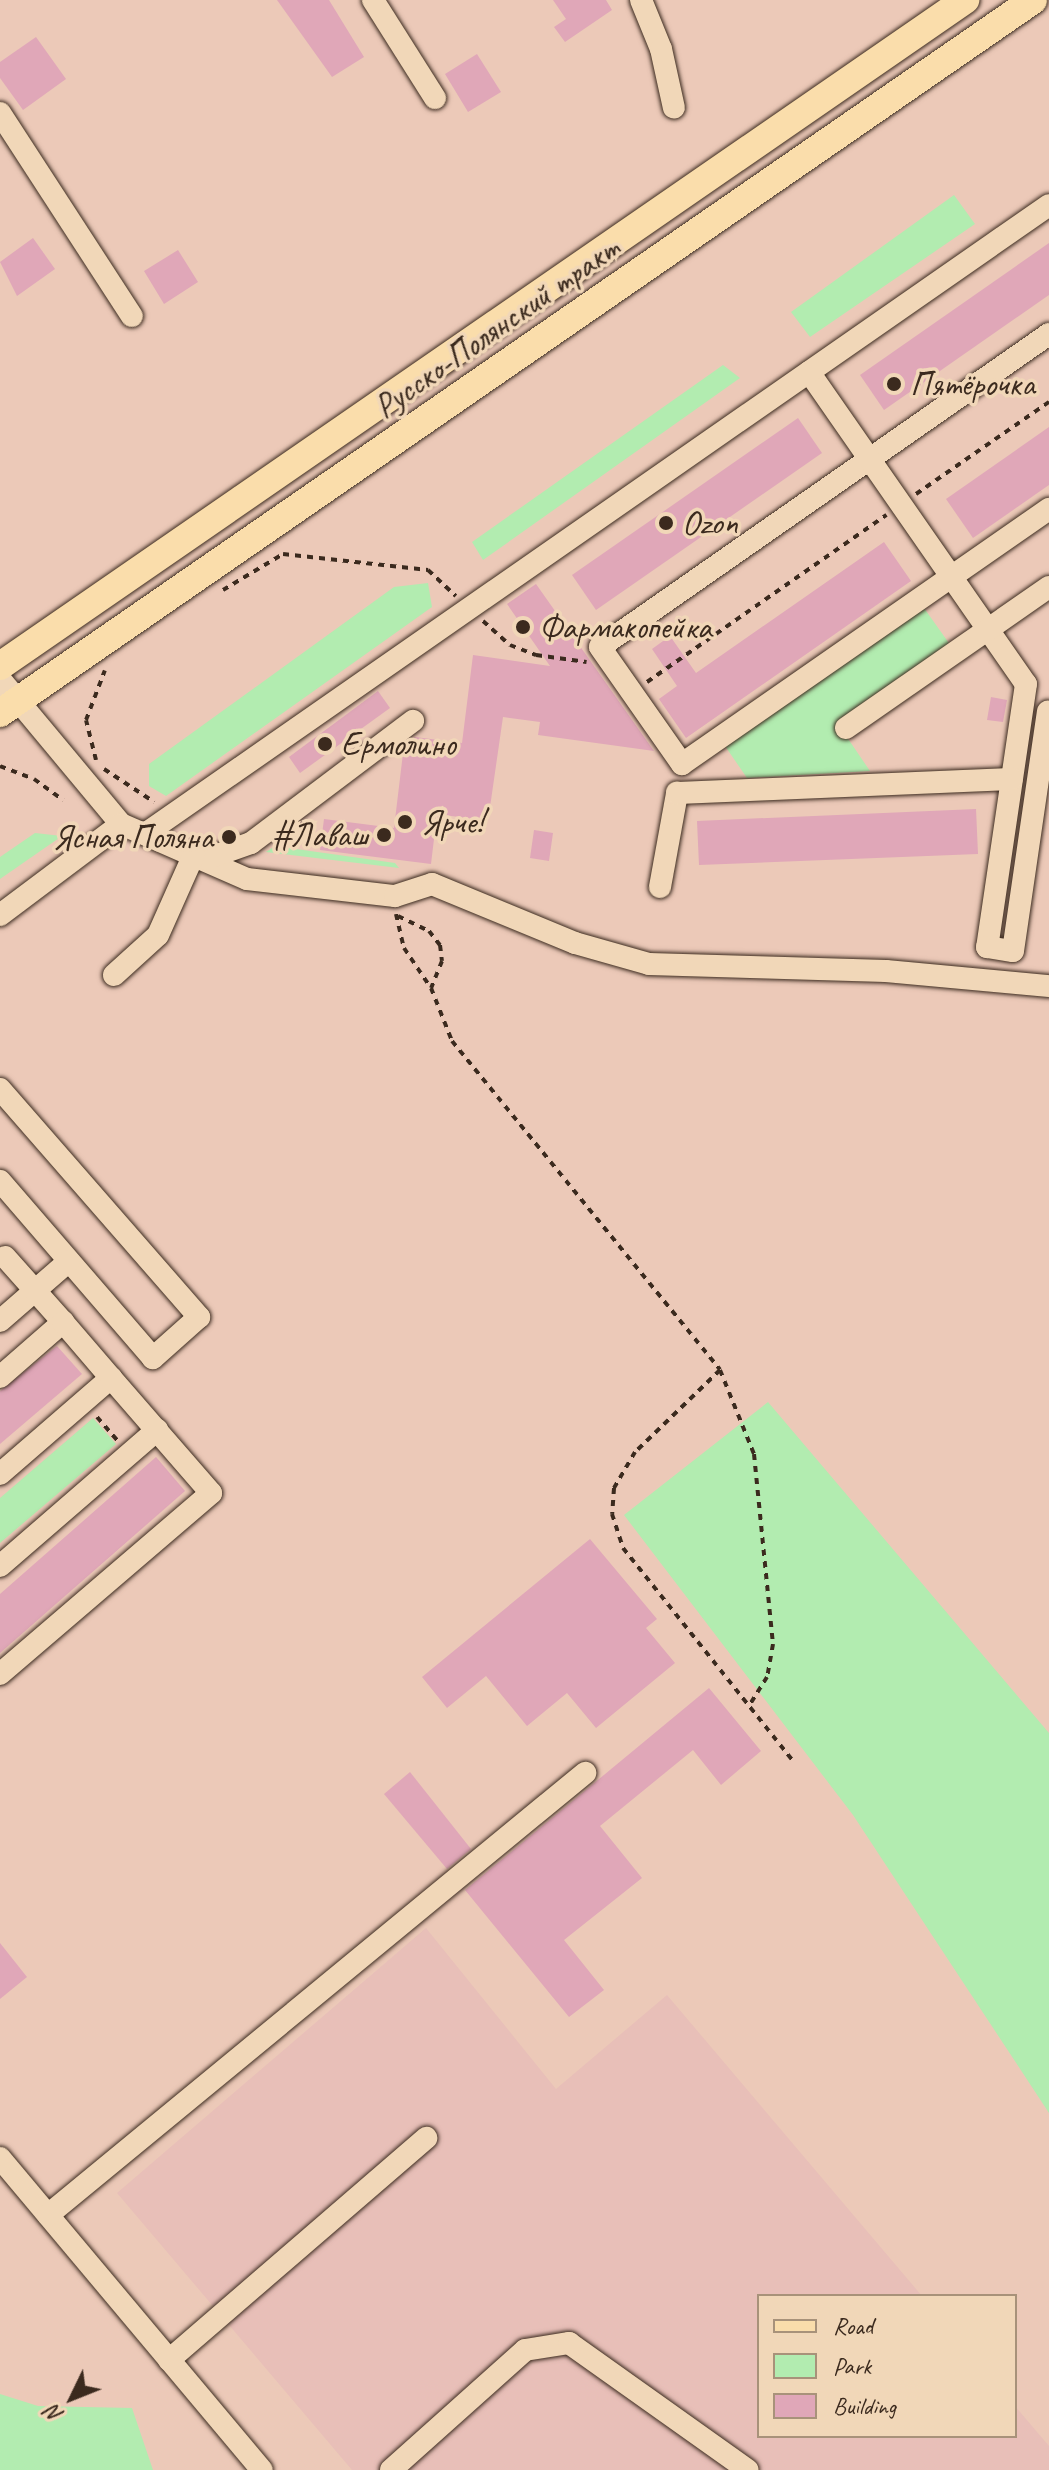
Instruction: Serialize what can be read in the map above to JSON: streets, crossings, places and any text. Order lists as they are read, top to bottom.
{
  "streets": {
    "main road": ["Русско-Полянский тракт"]
  },
  "places": [
    "Пятёрочка",
    "Ozon",
    "Фармакопейка",
    "Ермолино",
    "Ярче!",
    "#Лаваш",
    "Ясная Поляна"
  ],
  "legend": ["Road", "Park", "Building"],
  "north": "bottom left"
}
